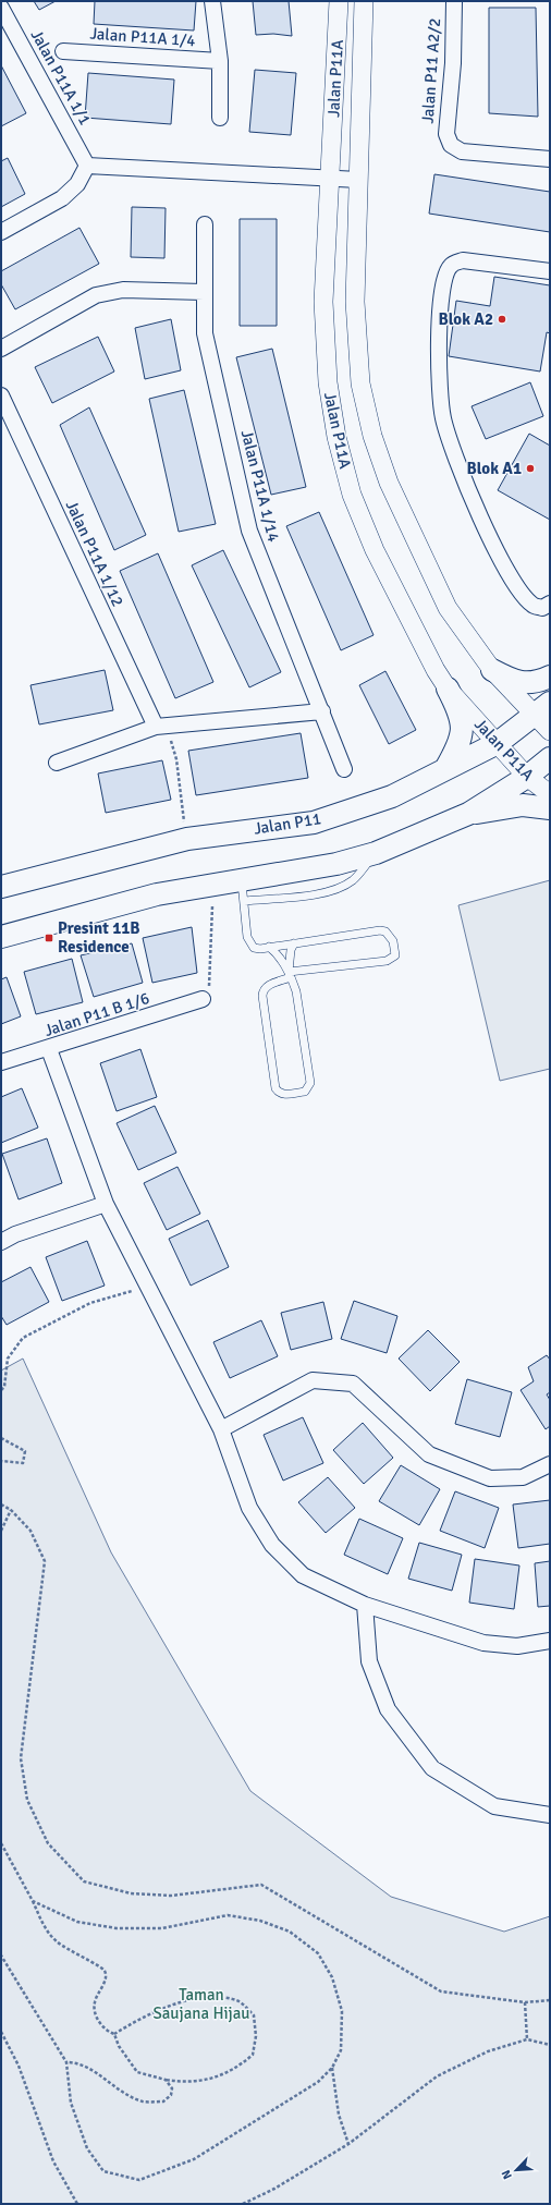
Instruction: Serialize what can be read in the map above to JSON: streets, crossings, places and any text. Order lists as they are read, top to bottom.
{
  "streets": {
    "main road": ["Jalan P11"],
    "street": [
      "Jalan P11A 1/4",
      "Jalan P11 A2/2",
      "Jalan P11A 1/1",
      "Jalan P11A",
      "Jalan P11A 1/14",
      "Jalan P11A 1/12",
      "Jalan P11 B 1/6"
    ]
  },
  "crossings": [
    ["Jalan P11A", "Jalan P11"]
  ],
  "parks": ["Taman Saujana Hijau"],
  "places": {
    "other": ["Blok A2", "Blok A1"],
    "transit": ["Presint 11B Residence"]
  },
  "north": "bottom left"
}
